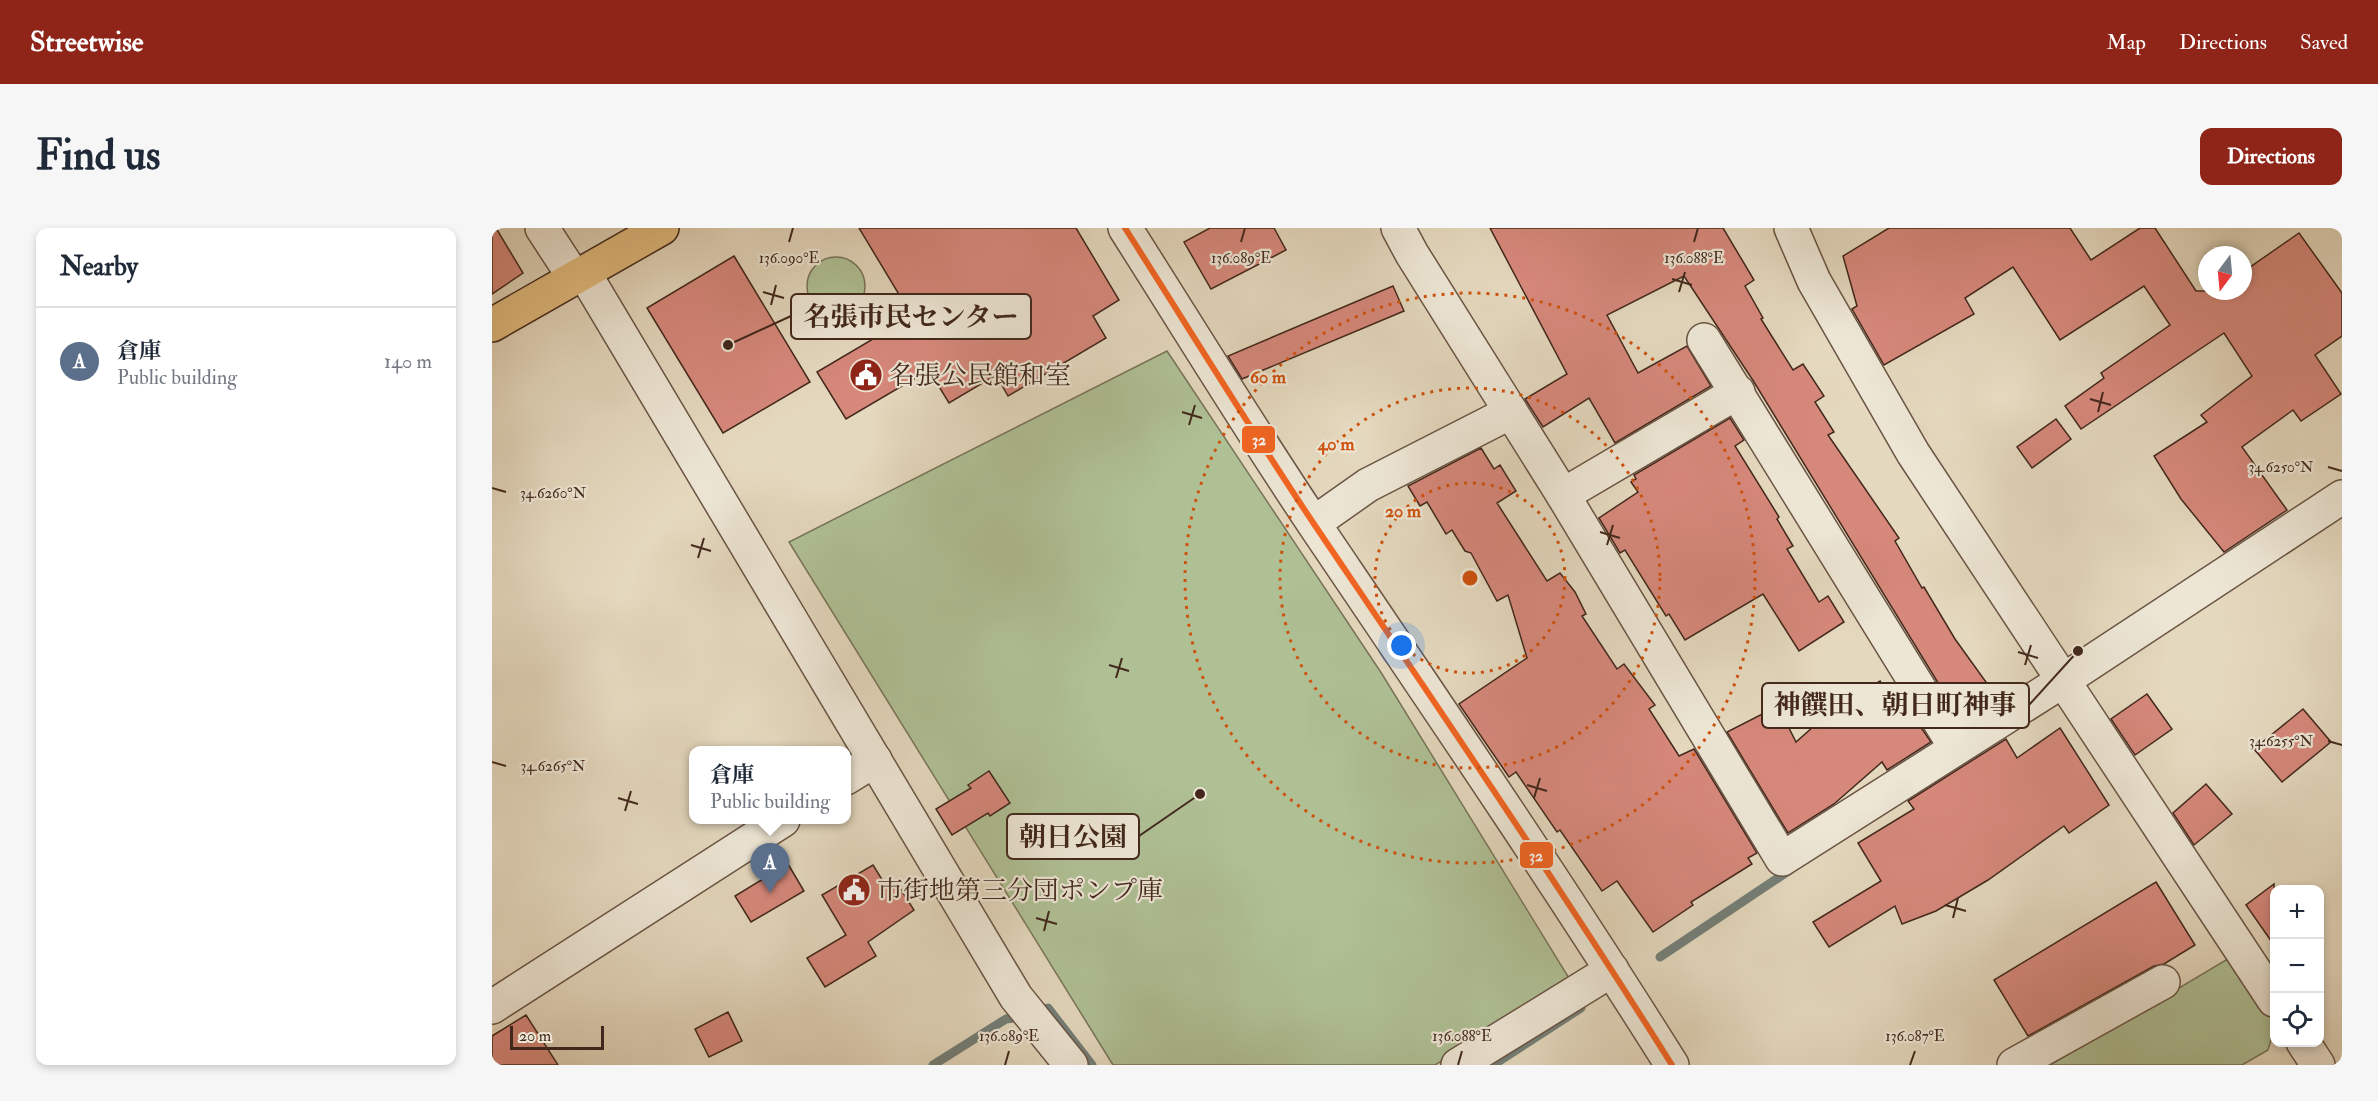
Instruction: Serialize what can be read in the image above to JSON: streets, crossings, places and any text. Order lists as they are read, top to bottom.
{
  "places": {
    "other": ["名張市民センター", "神饌田、朝日町神事", "朝日公園"],
    "public building": ["名張公民館和室", "市街地第三分団ポンプ庫"]
  },
  "lines": ["transit line 32"],
  "scale_bar": "20 m",
  "north": "bottom",
  "page": {
    "header": "Streetwise",
    "nav": ["Map", "Directions", "Saved"],
    "buttons": "Directions",
    "title": "Find us",
    "heading": "Nearby",
    "list": [
      {
        "mark": "A",
        "name": "倉庫",
        "note": "Public building",
        "value": "140 m"
      }
    ],
    "popup": ["倉庫", "Public building"],
    "pins": "A",
    "map_buttons": ["+", "−"],
    "scale": "20 m"
  },
  "coordinates": [
    "136.090°E",
    "136.089°E",
    "136.088°E",
    "34.6250°N",
    "34.6260°N",
    "34.6255°N",
    "34.6265°N",
    "136.087°E"
  ],
  "rings": ["60 m", "40 m", "20 m"]
}
